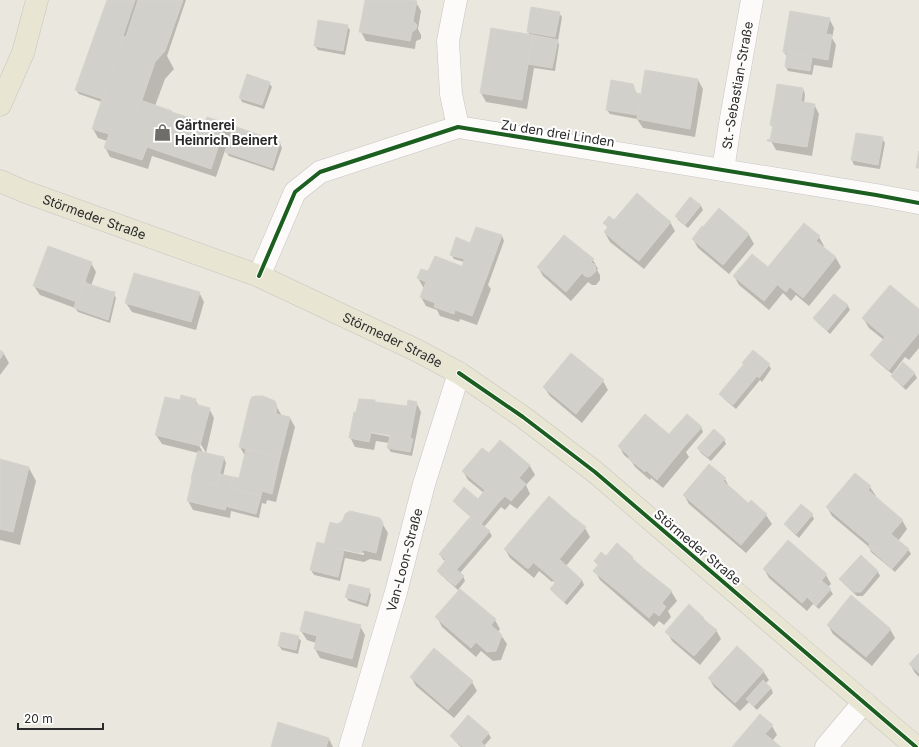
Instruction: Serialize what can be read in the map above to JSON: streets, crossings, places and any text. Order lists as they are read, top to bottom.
{
  "streets": {
    "main road": ["Störmeder Straße"],
    "street": ["St.-Sebastian-Straße", "Zu den drei Linden", "Van-Loon-Straße"]
  },
  "crossings": [
    ["St.-Sebastian-Straße", "Zu den drei Linden"],
    ["Zu den drei Linden", "Störmeder Straße"],
    ["Störmeder Straße", "Van-Loon-Straße"]
  ],
  "places": {
    "shop": ["Gärtnerei Heinrich Beinert"]
  },
  "scale_bar": "20 m"
}
